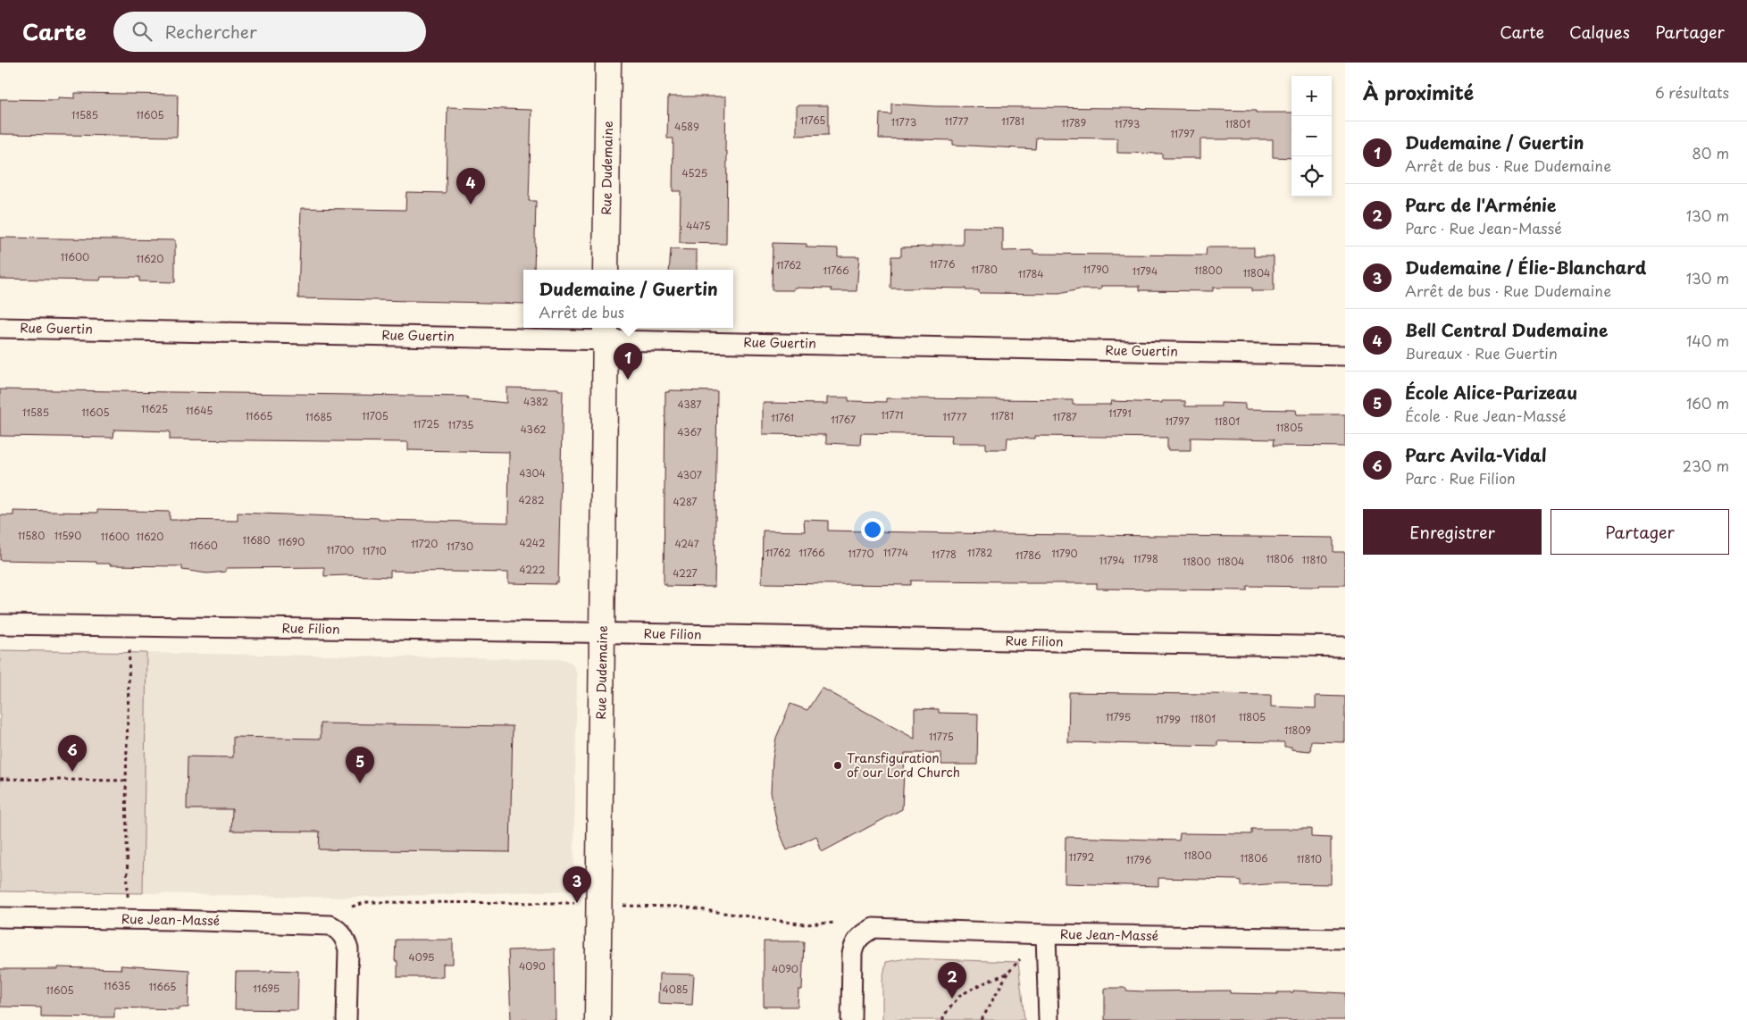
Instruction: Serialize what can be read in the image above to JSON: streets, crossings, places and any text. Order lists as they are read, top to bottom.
{
  "streets": {
    "street": [
      "Rue Dudemaine",
      "Rue Guertin",
      "Rue Filion",
      "Rue Jean-Massé"
    ]
  },
  "crossings": [
    ["Rue Dudemaine", "Rue Guertin"],
    ["Rue Dudemaine", "Rue Filion"]
  ],
  "places": ["Transfiguration of our Lord Church"],
  "house_numbers": [
    "11585",
    "11605",
    "11765",
    "11777",
    "11781",
    "11773",
    "11789",
    "11793",
    "11801",
    "4589",
    "11797",
    "4525",
    "4475",
    "11600",
    "11620",
    "11776",
    "11762",
    "11780",
    "11790",
    "11766",
    "11800",
    "11794",
    "11804",
    "11784",
    "4382",
    "4387",
    "11625",
    "11645",
    "11585",
    "11605",
    "11791",
    "11771",
    "11665",
    "11705",
    "11781",
    "11685",
    "11777",
    "11787",
    "11761",
    "11767",
    "11797",
    "11801",
    "11725",
    "11735",
    "11805",
    "4362",
    "4367",
    "4304",
    "4307",
    "4282",
    "4287",
    "11580",
    "11590",
    "11600",
    "11620",
    "11680",
    "11690",
    "4242",
    "11720",
    "4247",
    "11660",
    "11730",
    "11700",
    "11710",
    "11762",
    "11766",
    "11774",
    "11782",
    "11770",
    "11790",
    "11778",
    "11786",
    "11798",
    "11806",
    "11810",
    "11794",
    "11800",
    "11804",
    "4222",
    "4227",
    "11795",
    "11805",
    "11801",
    "11799",
    "11809",
    "11775",
    "11800",
    "11792",
    "11806",
    "11810",
    "11796",
    "4095",
    "4090",
    "4090",
    "11635",
    "11665",
    "11695",
    "4085",
    "11605"
  ],
  "page": {
    "header": "Carte",
    "search": "Rechercher",
    "nav": ["Carte", "Calques", "Partager"],
    "heading": ["À proximité", "6 résultats"],
    "map_buttons": ["+", "−"],
    "list": [
      {
        "mark": "1",
        "name": "Dudemaine / Guertin",
        "note": "Arrêt de bus · Rue Dudemaine",
        "value": "80 m"
      },
      {
        "mark": "2",
        "name": "Parc de l'Arménie",
        "note": "Parc · Rue Jean-Massé",
        "value": "130 m"
      },
      {
        "mark": "3",
        "name": "Dudemaine / Élie-Blanchard",
        "note": "Arrêt de bus · Rue Dudemaine",
        "value": "130 m"
      },
      {
        "mark": "4",
        "name": "Bell Central Dudemaine",
        "note": "Bureaux · Rue Guertin",
        "value": "140 m"
      },
      {
        "mark": "5",
        "name": "École Alice-Parizeau",
        "note": "École · Rue Jean-Massé",
        "value": "160 m"
      },
      {
        "mark": "6",
        "name": "Parc Avila-Vidal",
        "note": "Parc · Rue Filion",
        "value": "230 m"
      }
    ],
    "pins": [
      "4",
      "1",
      "6",
      "5",
      "3",
      "2"
    ],
    "popup": ["Dudemaine / Guertin", "Arrêt de bus"],
    "buttons": ["Enregistrer", "Partager"]
  }
}
